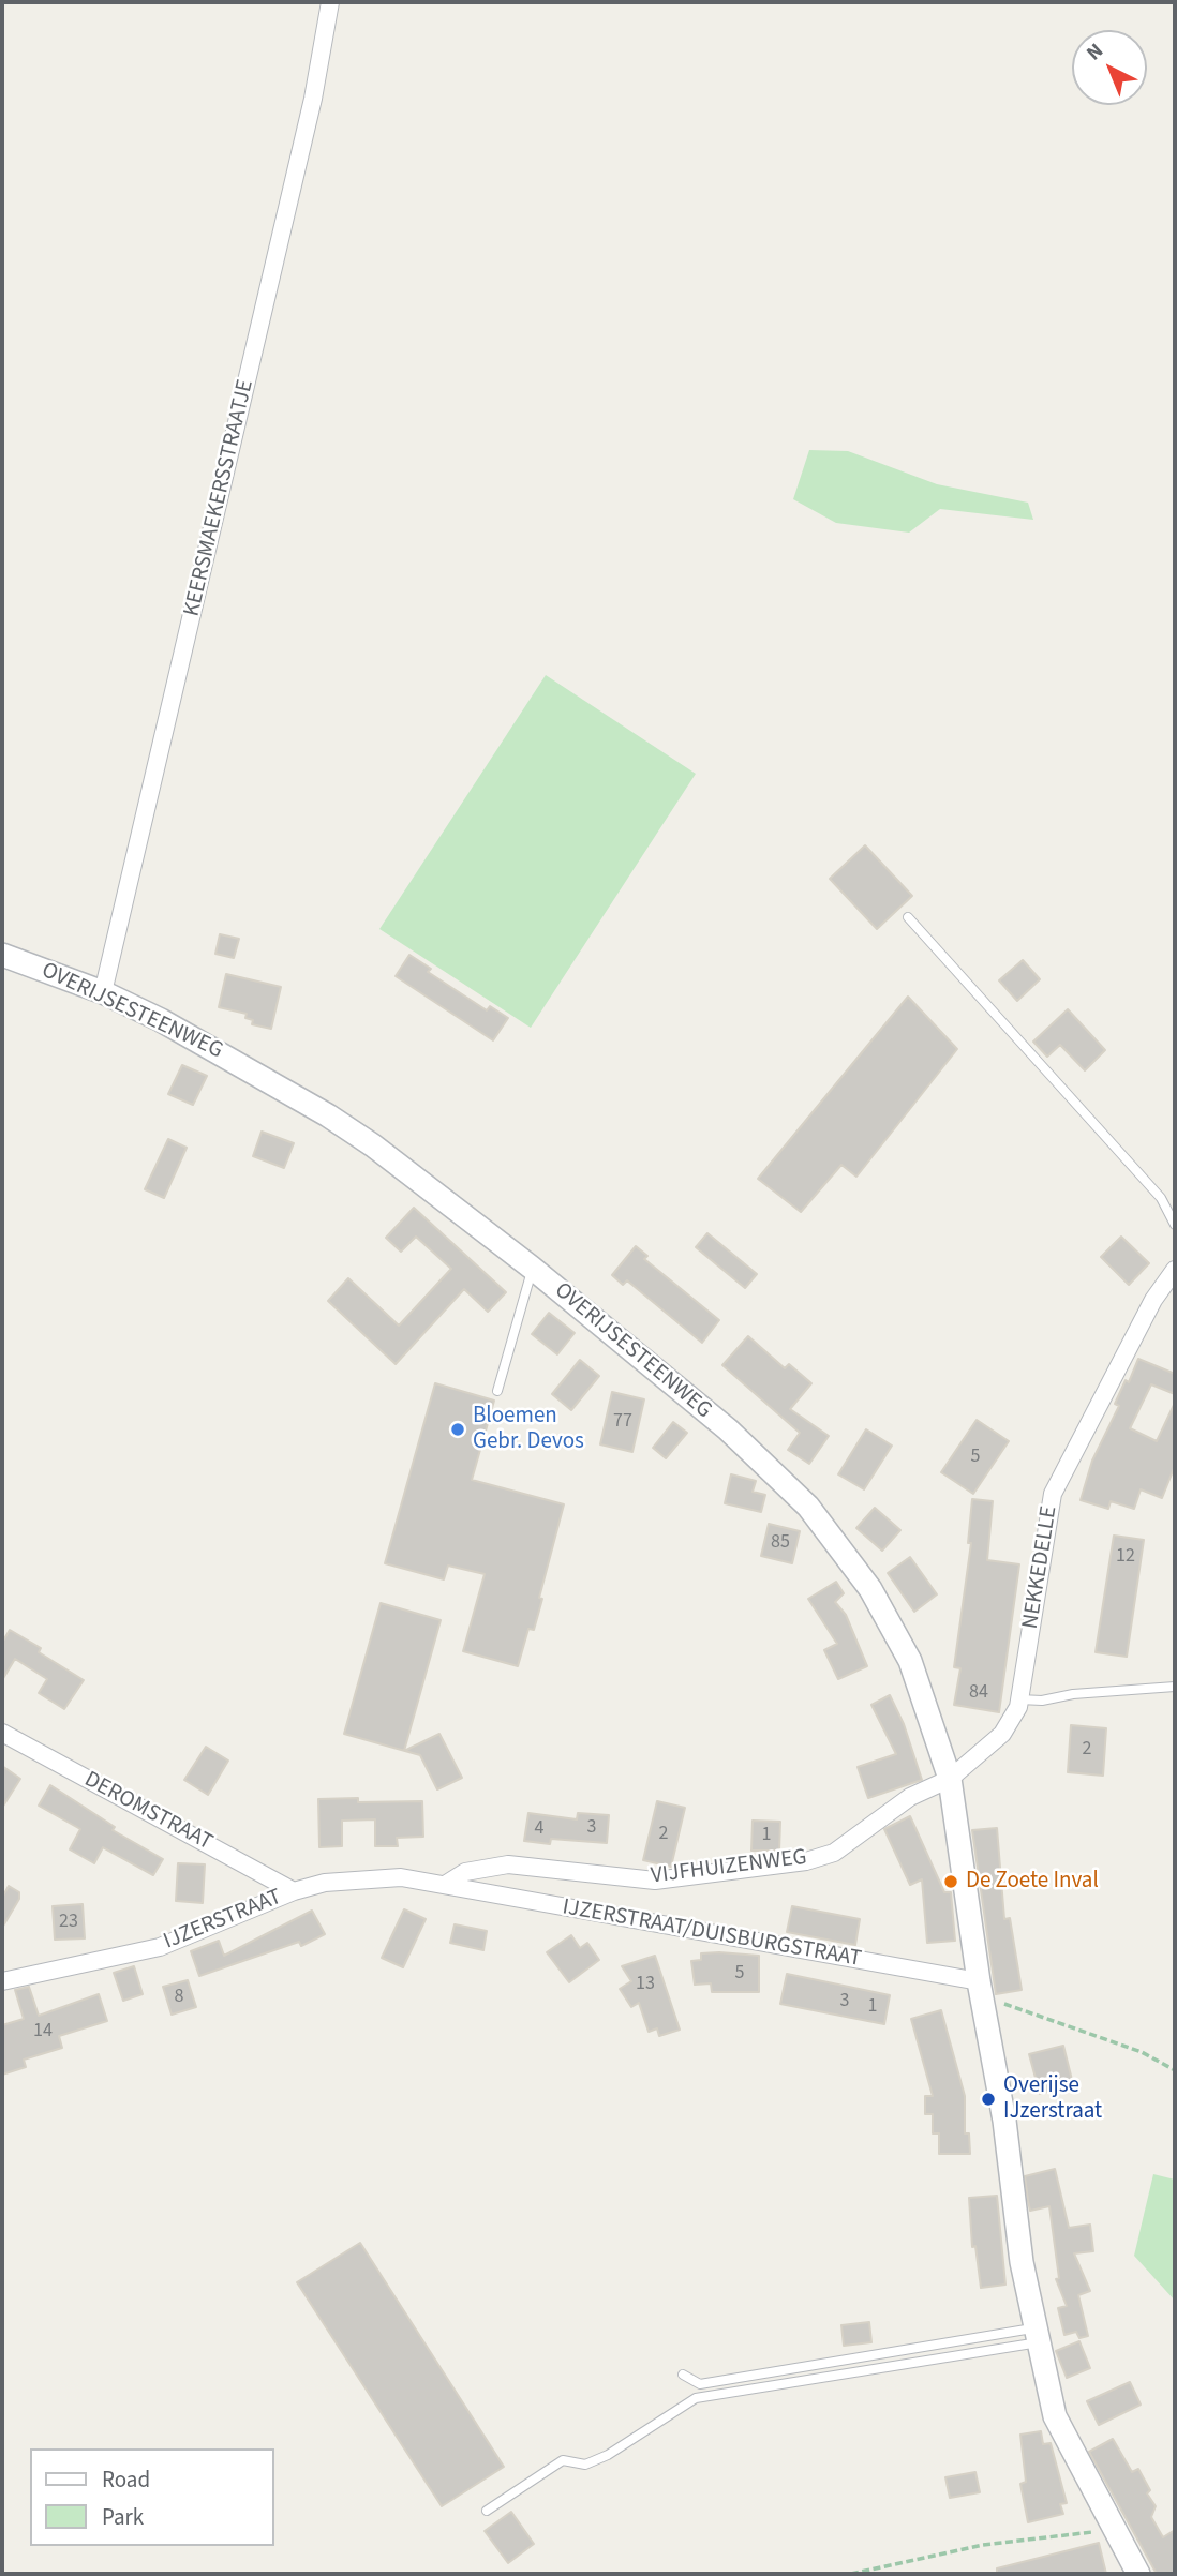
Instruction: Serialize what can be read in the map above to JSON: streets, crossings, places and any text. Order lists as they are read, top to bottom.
{
  "streets": {
    "street": [
      "KEERSMAEKERSSTRAATJE",
      "OVERIJSESTEENWEG",
      "NEKKEDELLE",
      "DEROMSTRAAT",
      "VIJFHUIZENWEG",
      "IJZERSTRAAT",
      "IJZERSTRAAT/DUISBURGSTRAAT"
    ]
  },
  "crossings": [
    ["KEERSMAEKERSSTRAATJE", "OVERIJSESTEENWEG"],
    ["OVERIJSESTEENWEG", "NEKKEDELLE"],
    ["OVERIJSESTEENWEG", "VIJFHUIZENWEG"],
    ["OVERIJSESTEENWEG", "IJZERSTRAAT/DUISBURGSTRAAT"],
    ["NEKKEDELLE", "VIJFHUIZENWEG"],
    ["DEROMSTRAAT", "IJZERSTRAAT"],
    ["VIJFHUIZENWEG", "IJZERSTRAAT"],
    ["VIJFHUIZENWEG", "IJZERSTRAAT/DUISBURGSTRAAT"],
    ["IJZERSTRAAT", "IJZERSTRAAT/DUISBURGSTRAAT"]
  ],
  "places": ["Bloemen Gebr. Devos", "De Zoete Inval", "Overijse IJzerstraat"],
  "house_numbers": [
    "77",
    "5",
    "85",
    "12",
    "84",
    "2",
    "3",
    "4",
    "2",
    "1",
    "23",
    "5",
    "13",
    "8",
    "3",
    "1",
    "14"
  ],
  "legend": ["Road", "Park"],
  "north": "top left"
}
